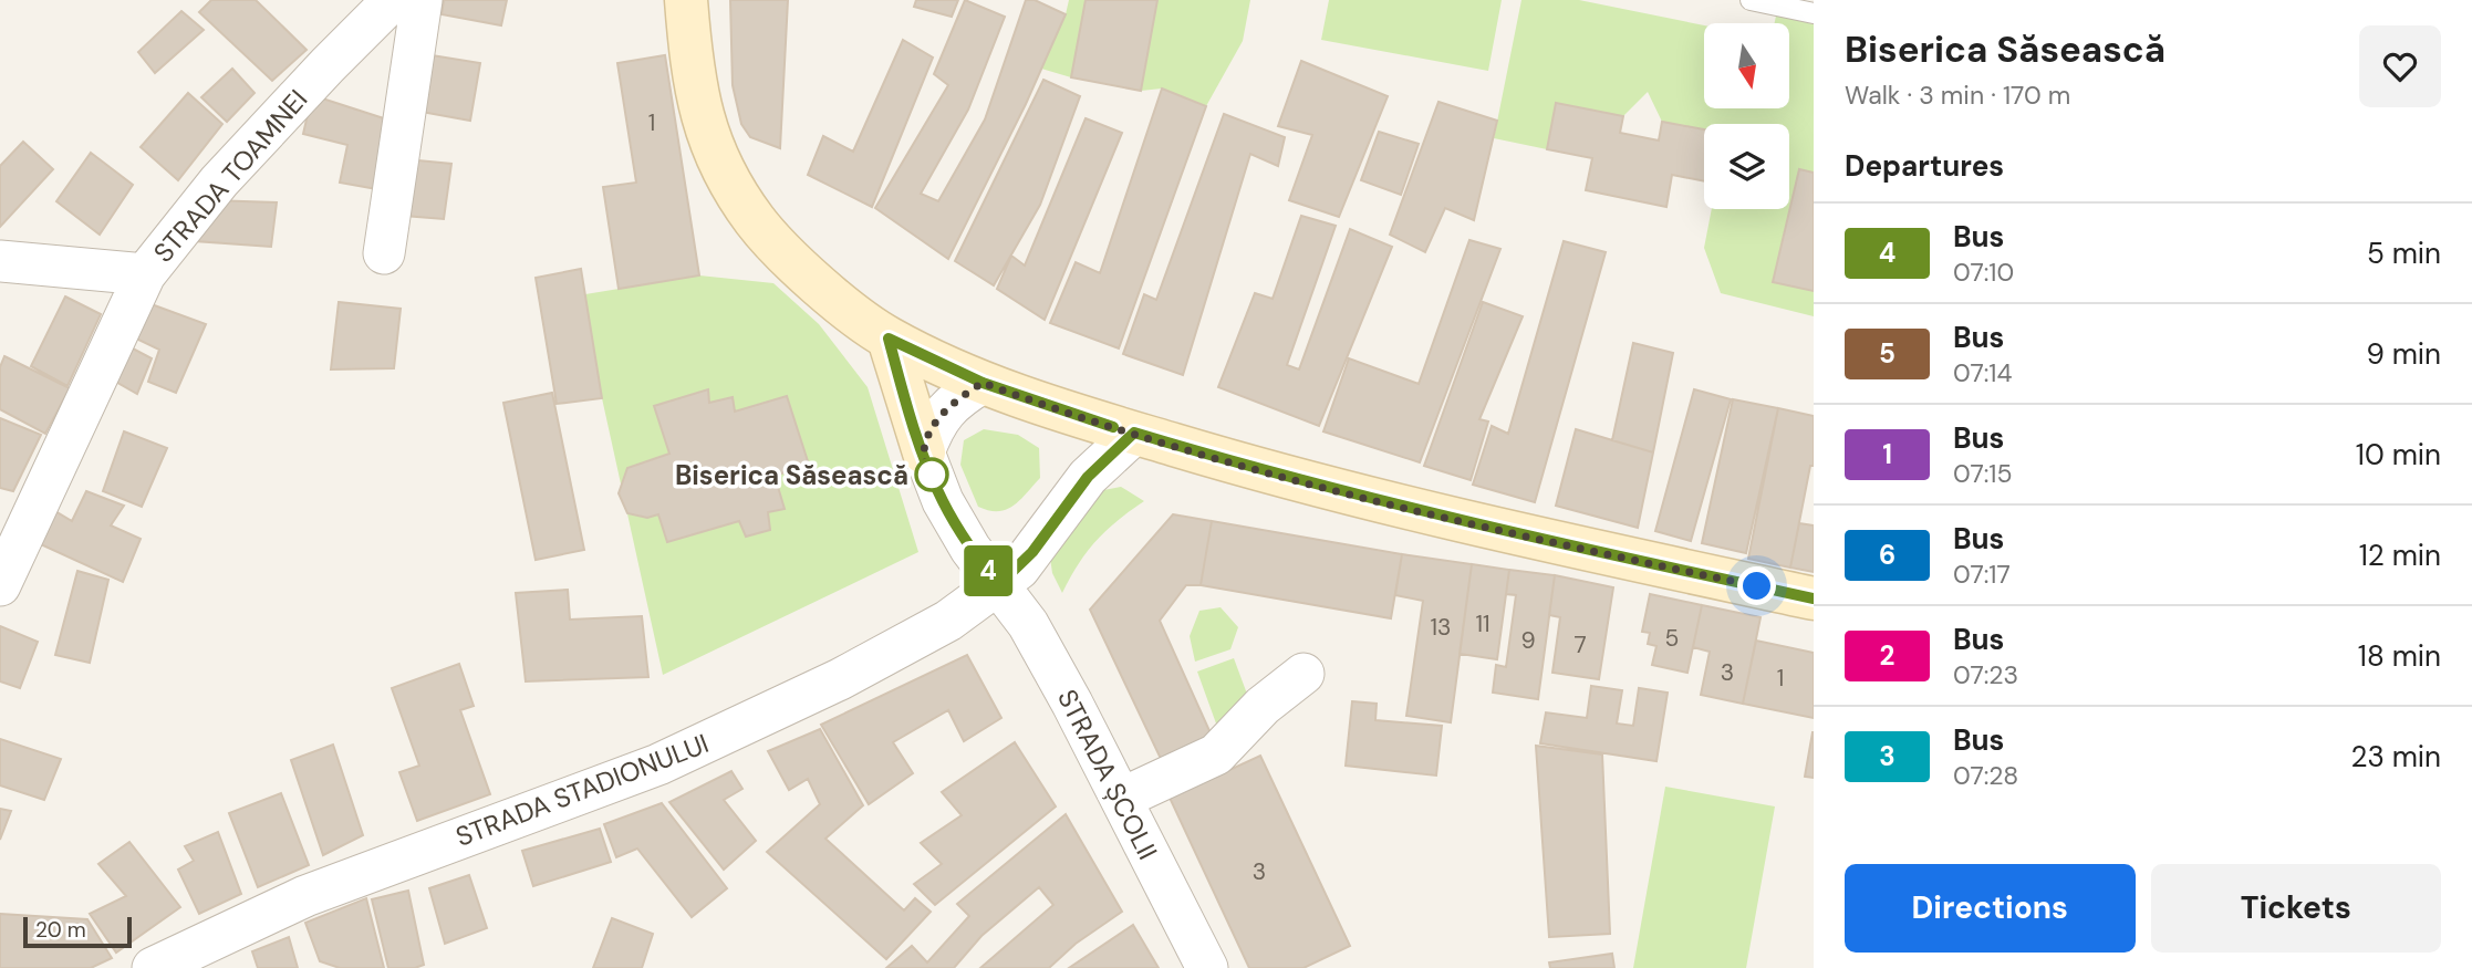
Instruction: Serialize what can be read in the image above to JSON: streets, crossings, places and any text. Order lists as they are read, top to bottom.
{
  "streets": {
    "street": ["STRADA TOAMNEI", "STRADA ȘCOLII", "STRADA STADIONULUI"]
  },
  "crossings": [
    ["STRADA ȘCOLII", "STRADA STADIONULUI"]
  ],
  "places": ["Biserica Săsească"],
  "lines": ["bus line 4"],
  "house_numbers": [
    "1",
    "11",
    "13",
    "5",
    "9",
    "7",
    "3",
    "1",
    "3"
  ],
  "scale_bar": "20 m",
  "north": "bottom",
  "page": {
    "on_map": "4",
    "heading": [
      ["Biserica Săsească", "Walk · 3 min · 170 m"],
      "Departures"
    ],
    "list": [
      {
        "mark": "4",
        "name": "Bus",
        "note": "07:10",
        "value": "5 min"
      },
      {
        "mark": "5",
        "name": "Bus",
        "note": "07:14",
        "value": "9 min"
      },
      {
        "mark": "1",
        "name": "Bus",
        "note": "07:15",
        "value": "10 min"
      },
      {
        "mark": "6",
        "name": "Bus",
        "note": "07:17",
        "value": "12 min"
      },
      {
        "mark": "2",
        "name": "Bus",
        "note": "07:23",
        "value": "18 min"
      },
      {
        "mark": "3",
        "name": "Bus",
        "note": "07:28",
        "value": "23 min"
      }
    ],
    "buttons": ["Directions", "Tickets"],
    "scale": "20 m"
  }
}
